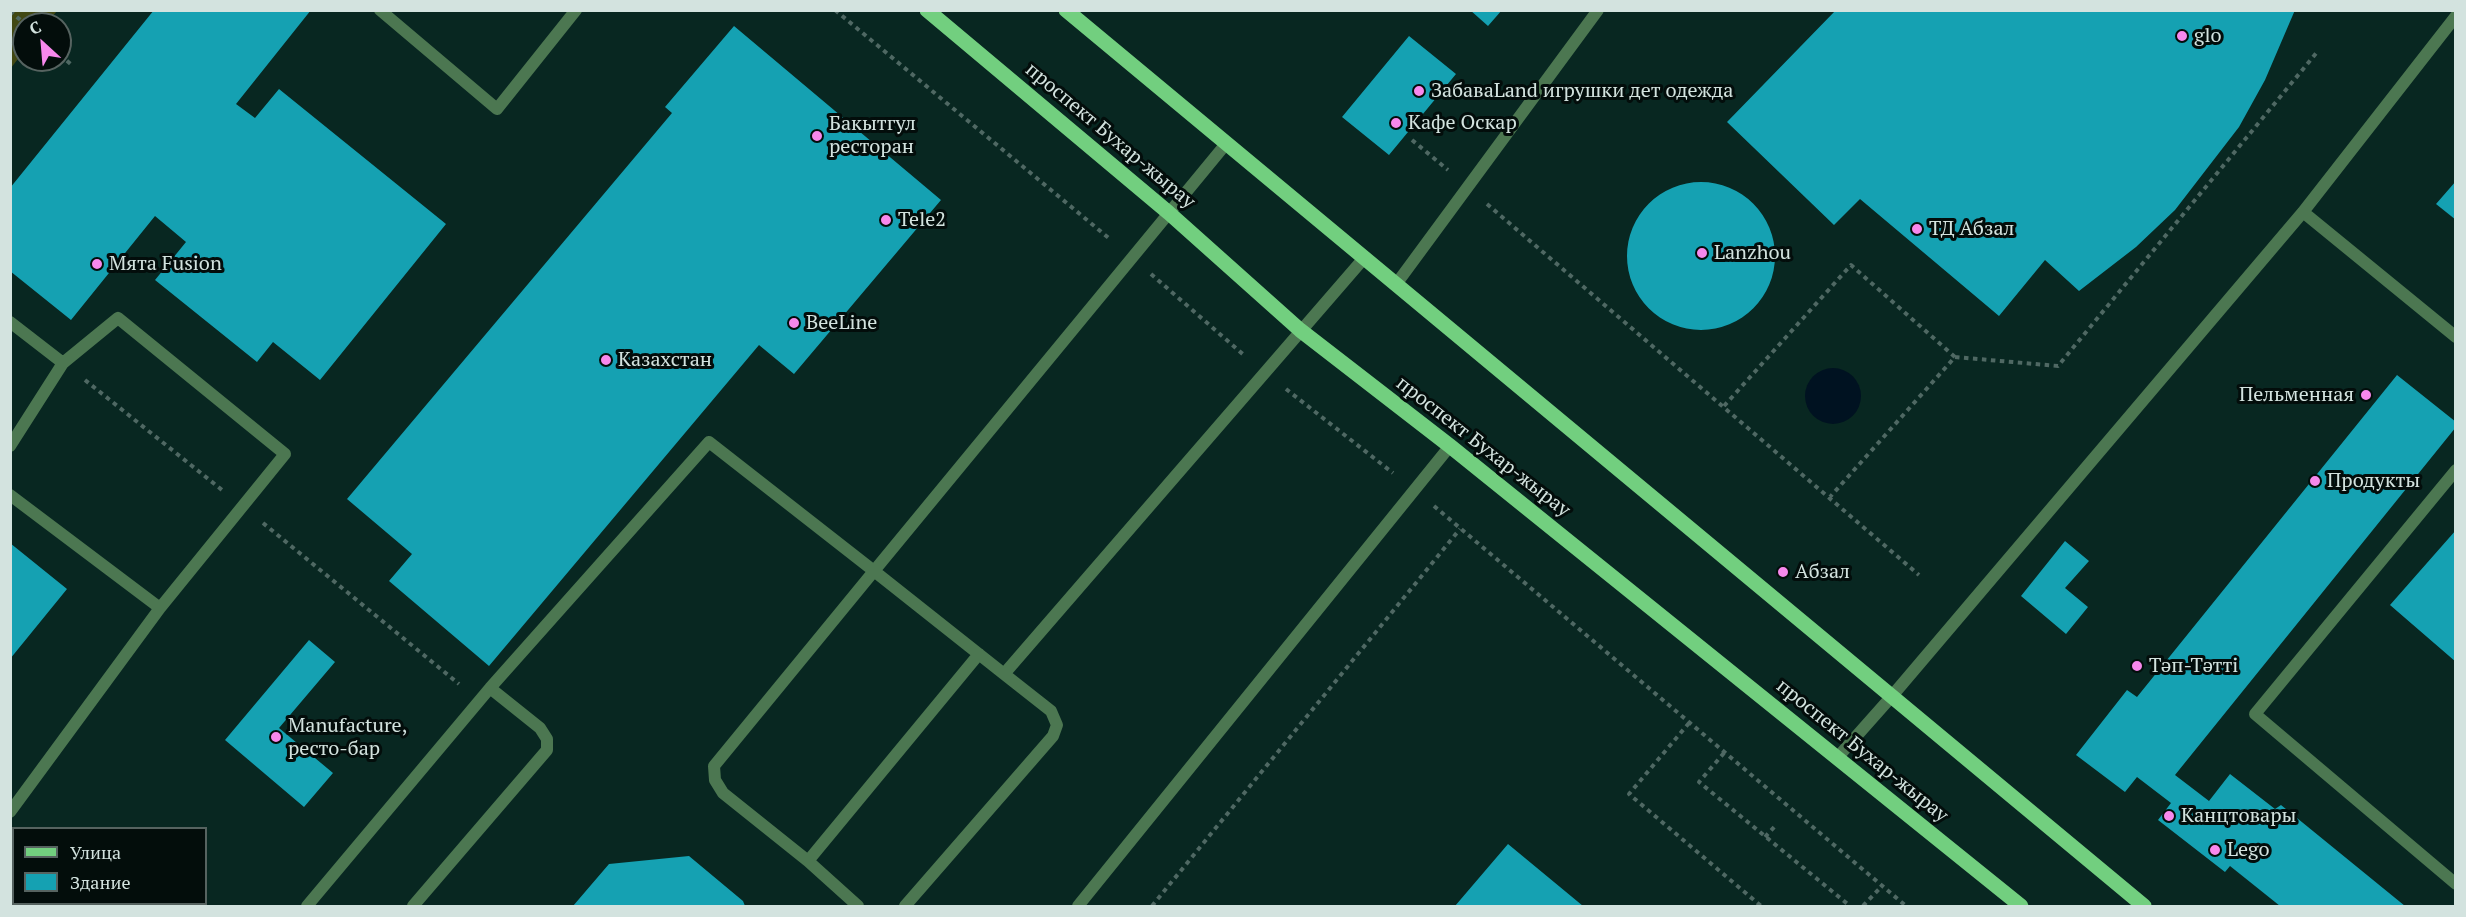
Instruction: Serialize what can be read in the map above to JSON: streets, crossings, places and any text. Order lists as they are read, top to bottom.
{
  "streets": {
    "main road": ["проспект Бухар-жырау"]
  },
  "places": [
    "glo",
    "ЗабаваLand игрушки дет одежда",
    "Кафе Оскар",
    "Бакытгул ресторан",
    "Tele2",
    "ТД Абзал",
    "Lanzhou",
    "Мята Fusion",
    "BeeLine",
    "Казахстан",
    "Пельменная",
    "Продукты",
    "Абзал",
    "Тәп-Тәтті",
    "Manufacture, ресто-бар",
    "Канцтовары",
    "Lego"
  ],
  "legend": ["Улица", "Здание"],
  "north": "top left"
}
